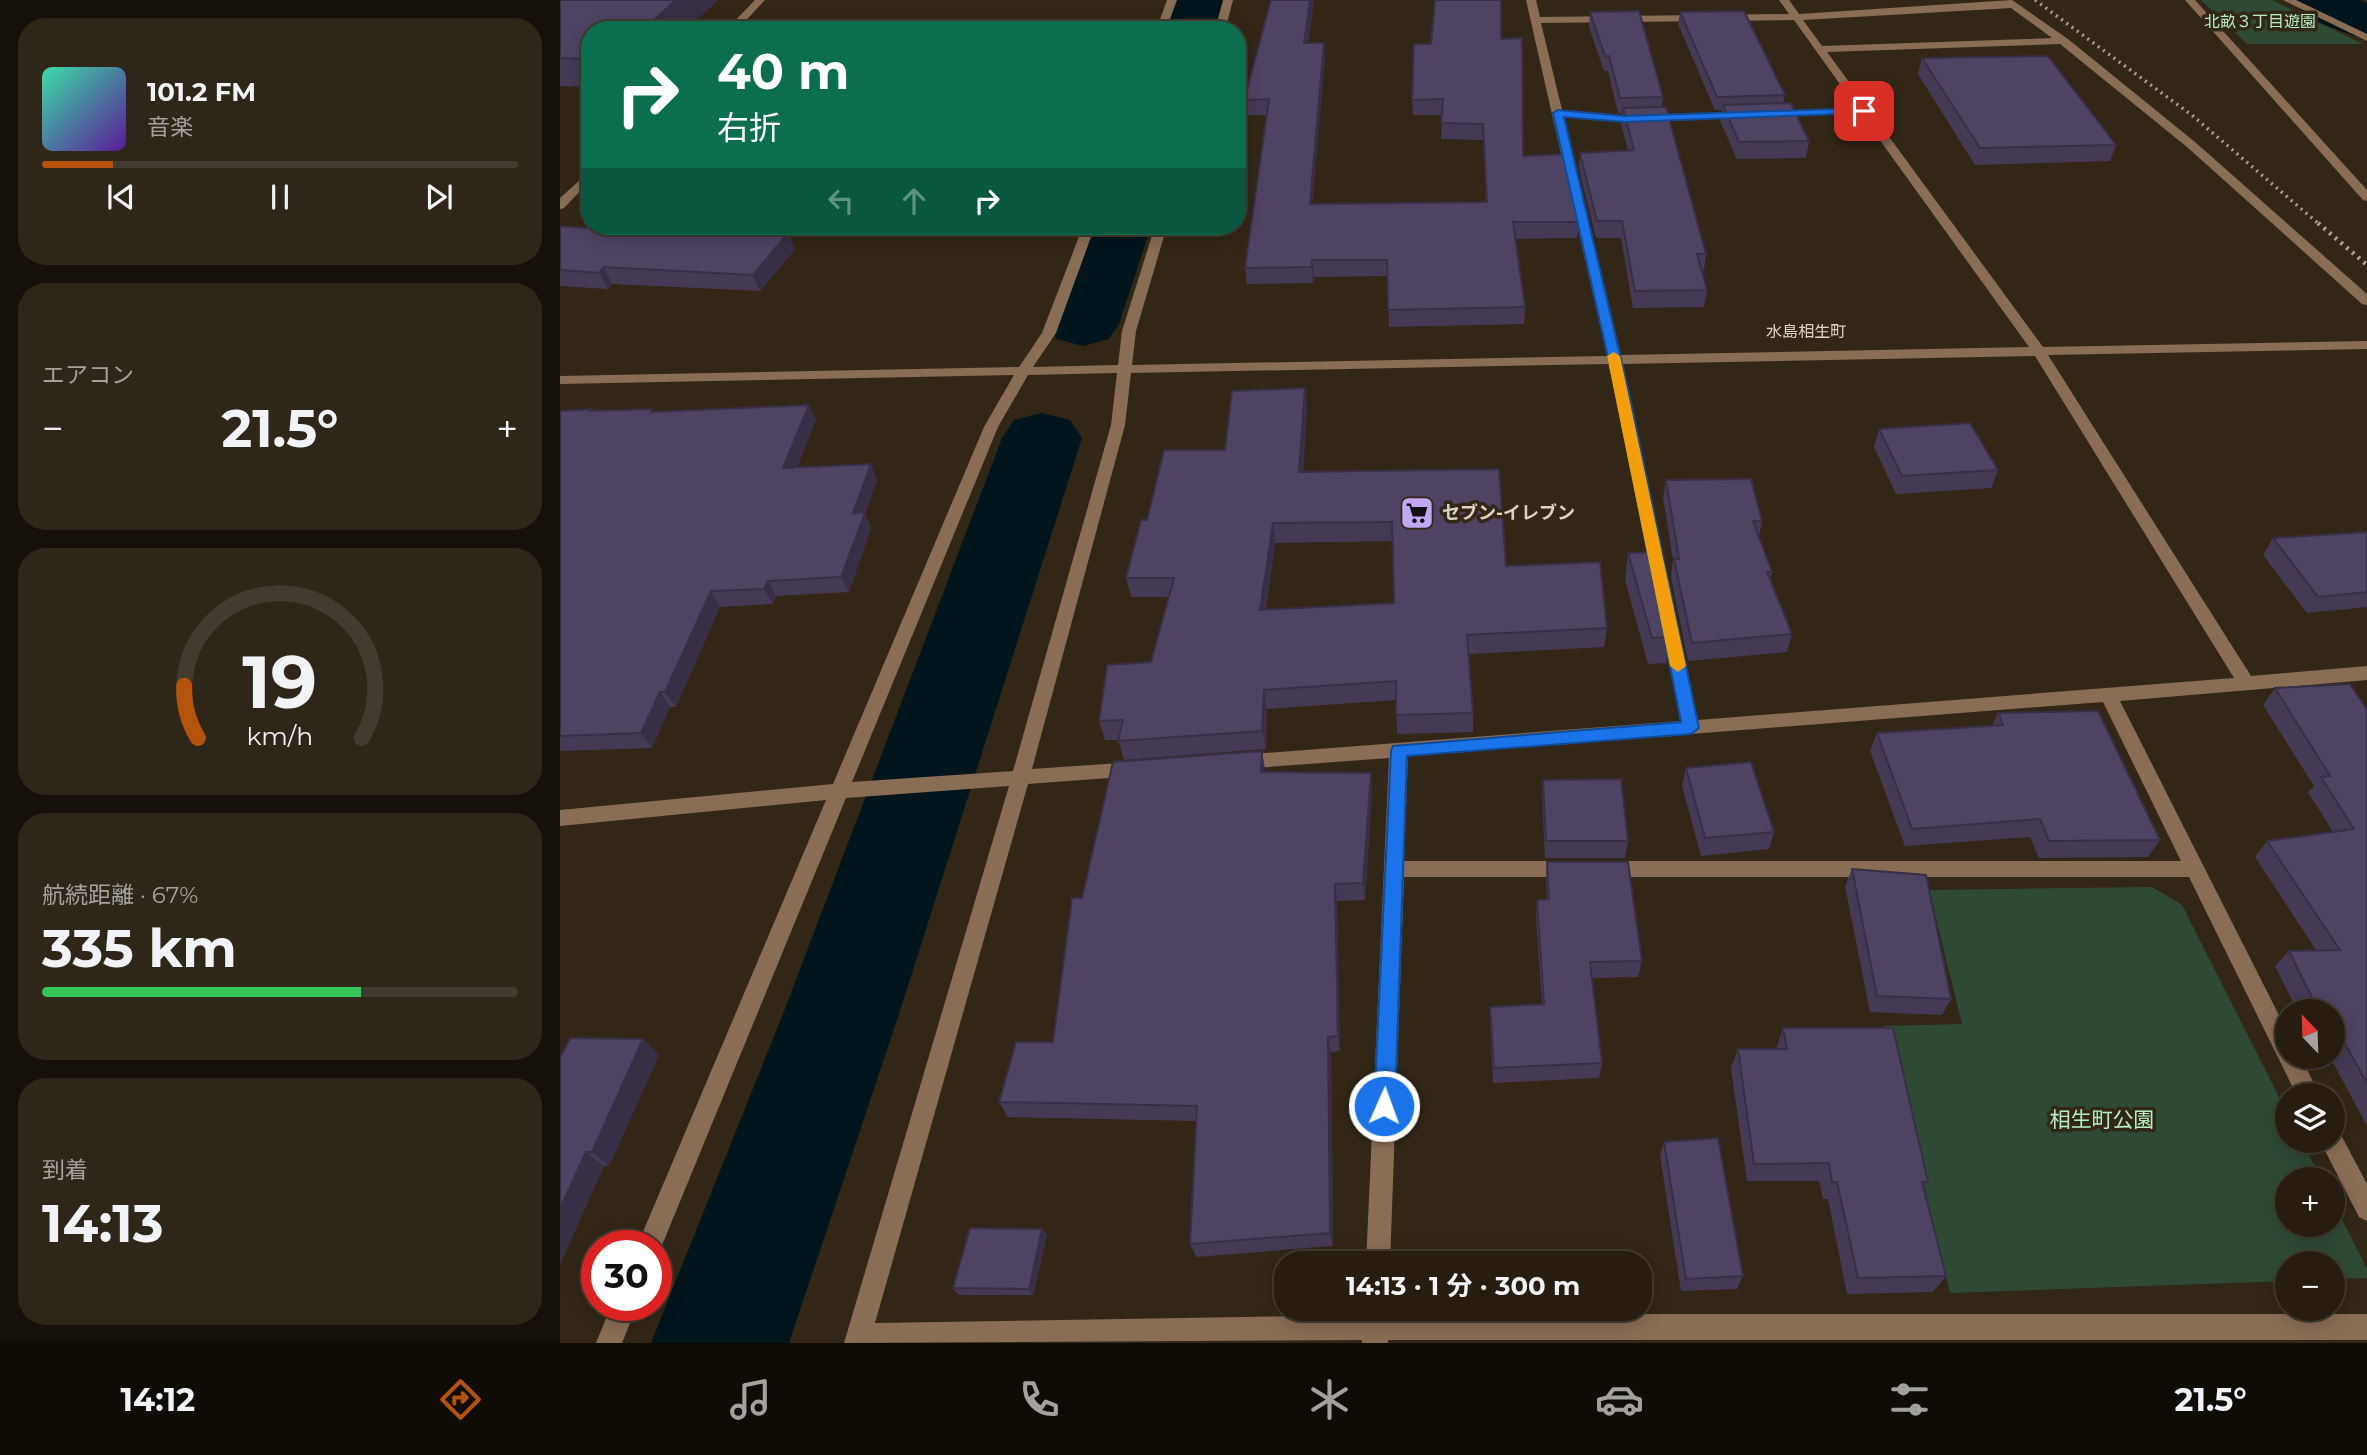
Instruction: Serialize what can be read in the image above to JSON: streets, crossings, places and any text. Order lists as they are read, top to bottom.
{
  "districts": ["水島相生町"],
  "parks": ["北畝３丁目遊園", "相生町公園"],
  "places": {
    "supermarket": ["セブン-イレブン"]
  },
  "north": "top left",
  "page": {
    "turn": ["40 m", "右折"],
    "song": ["101.2 FM", "音楽"],
    "tile": [
      "エアコン",
      ["航続距離 · 67%", "335 km"],
      ["到着", "14:13"]
    ],
    "heat": ["−", "21.5°", "+"],
    "map_buttons": ["+", "−"],
    "limit": "30",
    "trip": "14:13 · 1 分 · 300 m",
    "tabs": ["14:12", "21.5°"],
    "gauge": ["19", "km/h"]
  }
}
